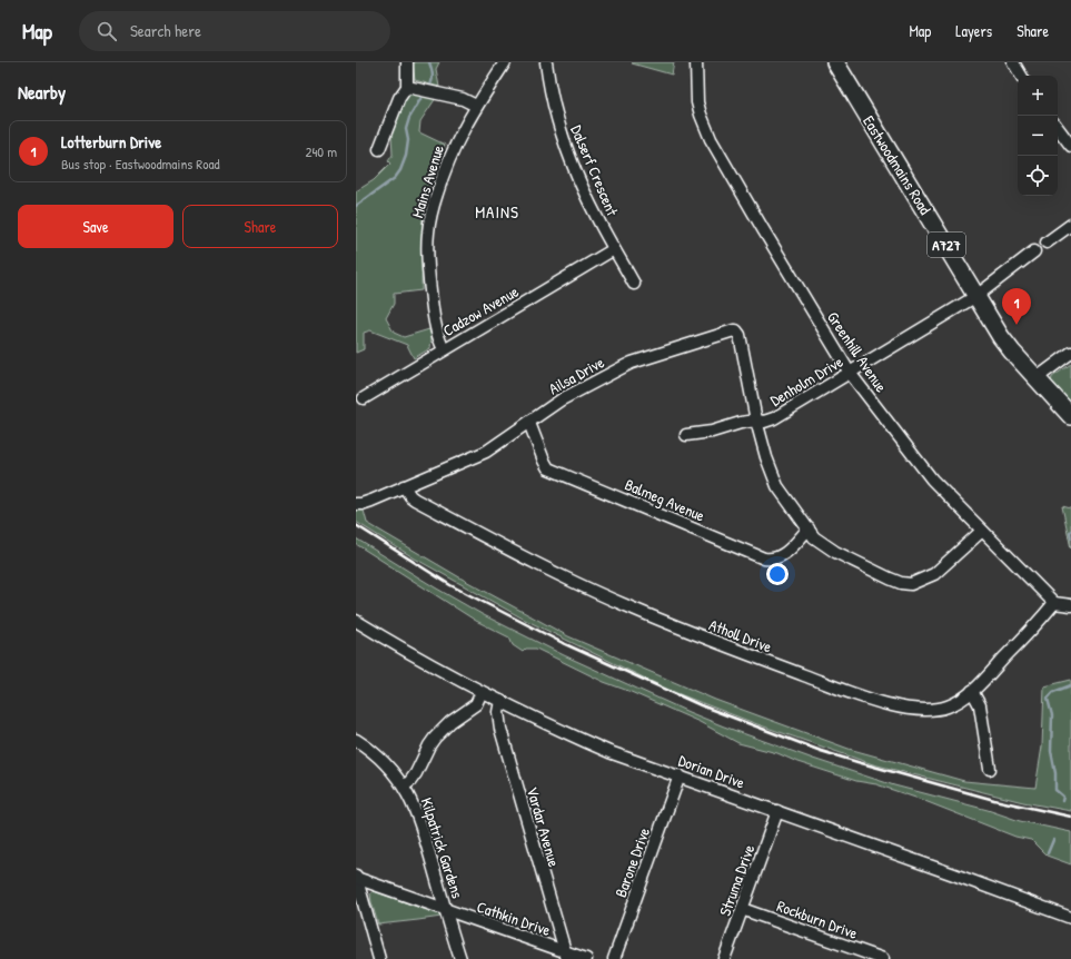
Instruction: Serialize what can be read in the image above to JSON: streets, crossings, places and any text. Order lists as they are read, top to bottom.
{
  "streets": {
    "main road": ["Eastwoodmains Road", "A727"],
    "street": [
      "Dalserf Crescent",
      "Mains Avenue",
      "Cadzow Avenue",
      "Greenhill Avenue",
      "Ailsa Drive",
      "Denholm Drive",
      "Balmeg Avenue",
      "Atholl Drive",
      "Dorian Drive",
      "Vardar Avenue",
      "Kilpatrick Gardens",
      "Barone Drive",
      "Struma Drive",
      "Cathkin Drive",
      "Rockburn Drive"
    ]
  },
  "crossings": [
    ["Eastwoodmains Road", "Denholm Drive"],
    ["Dalserf Crescent", "Cadzow Avenue"],
    ["Mains Avenue", "Cadzow Avenue"],
    ["Greenhill Avenue", "Denholm Drive"],
    ["Greenhill Avenue", "Atholl Drive"],
    ["Ailsa Drive", "Denholm Drive"],
    ["Ailsa Drive", "Balmeg Avenue"],
    ["Ailsa Drive", "Atholl Drive"],
    ["Dorian Drive", "Vardar Avenue"],
    ["Dorian Drive", "Barone Drive"],
    ["Dorian Drive", "Struma Drive"],
    ["Vardar Avenue", "Cathkin Drive"],
    ["Kilpatrick Gardens", "Cathkin Drive"],
    ["Struma Drive", "Rockburn Drive"]
  ],
  "districts": ["MAINS"],
  "page": {
    "header": "Map",
    "search": "Search here",
    "nav": ["Map", "Layers", "Share"],
    "heading": "Nearby",
    "map_buttons": ["+", "−"],
    "list": [
      {
        "mark": "1",
        "name": "Lotterburn Drive",
        "note": "Bus stop · Eastwoodmains Road",
        "value": "240 m"
      }
    ],
    "buttons": ["Save", "Share"],
    "pins": "1"
  }
}
